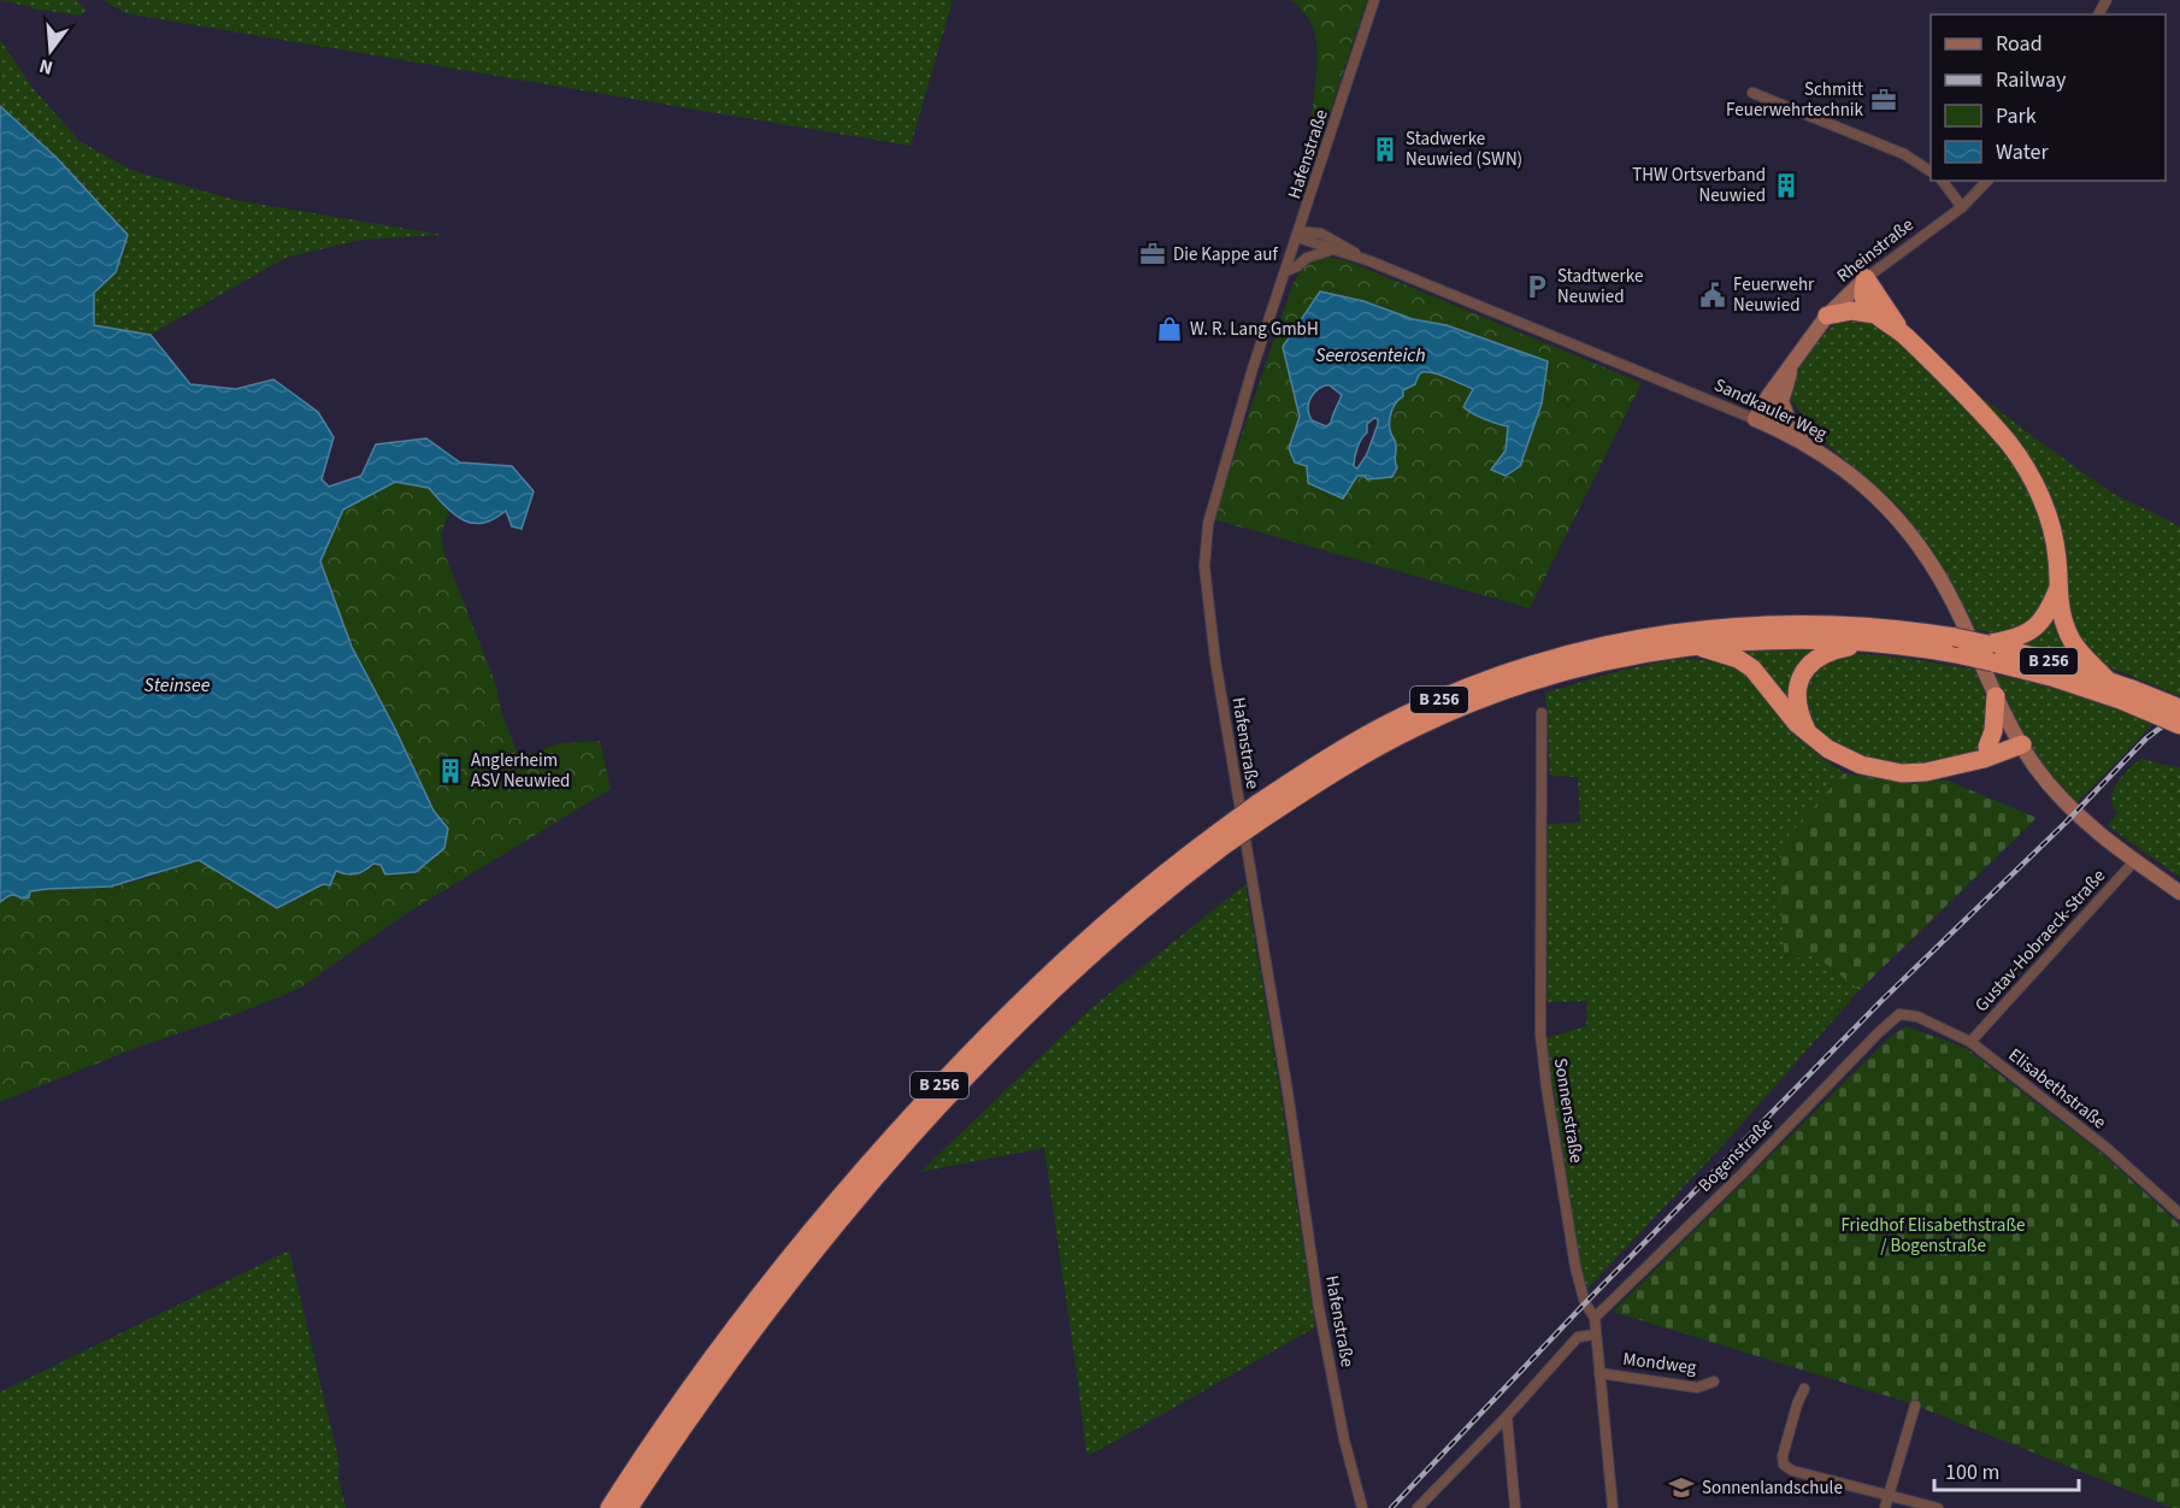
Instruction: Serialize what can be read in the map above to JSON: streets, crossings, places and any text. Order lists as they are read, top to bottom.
{
  "streets": {
    "highway": ["B 256"],
    "street": [
      "Hafenstraße",
      "Rheinstraße",
      "Sandkauler Weg",
      "Gustav-Hobraeck-Straße",
      "Elisabethstraße",
      "Sonnenstraße",
      "Bogenstraße",
      "Mondweg"
    ]
  },
  "crossings": [
    ["Hafenstraße", "Sandkauler Weg"],
    ["Rheinstraße", "Sandkauler Weg"],
    ["Sandkauler Weg", "Gustav-Hobraeck-Straße"],
    ["Gustav-Hobraeck-Straße", "Elisabethstraße"],
    ["Elisabethstraße", "Bogenstraße"],
    ["Sonnenstraße", "Bogenstraße"],
    ["Sonnenstraße", "Mondweg"]
  ],
  "water": ["Seerosenteich", "Steinsee"],
  "parks": ["Friedhof Elisabethstraße / Bogenstraße"],
  "places": {
    "office": ["Schmitt Feuerwehrtechnik", "Die Kappe auf"],
    "building": ["Stadwerke Neuwied (SWN)", "THW Ortsverband Neuwied", "Anglerheim ASV Neuwied"],
    "parking": ["Stadtwerke Neuwied"],
    "public building": ["Feuerwehr Neuwied"],
    "shop": ["W. R. Lang GmbH"],
    "school or university": ["Sonnenlandschule"]
  },
  "legend": [
    "Road",
    "Railway",
    "Park",
    "Water"
  ],
  "scale_bar": "100 m",
  "north": "bottom"
}
